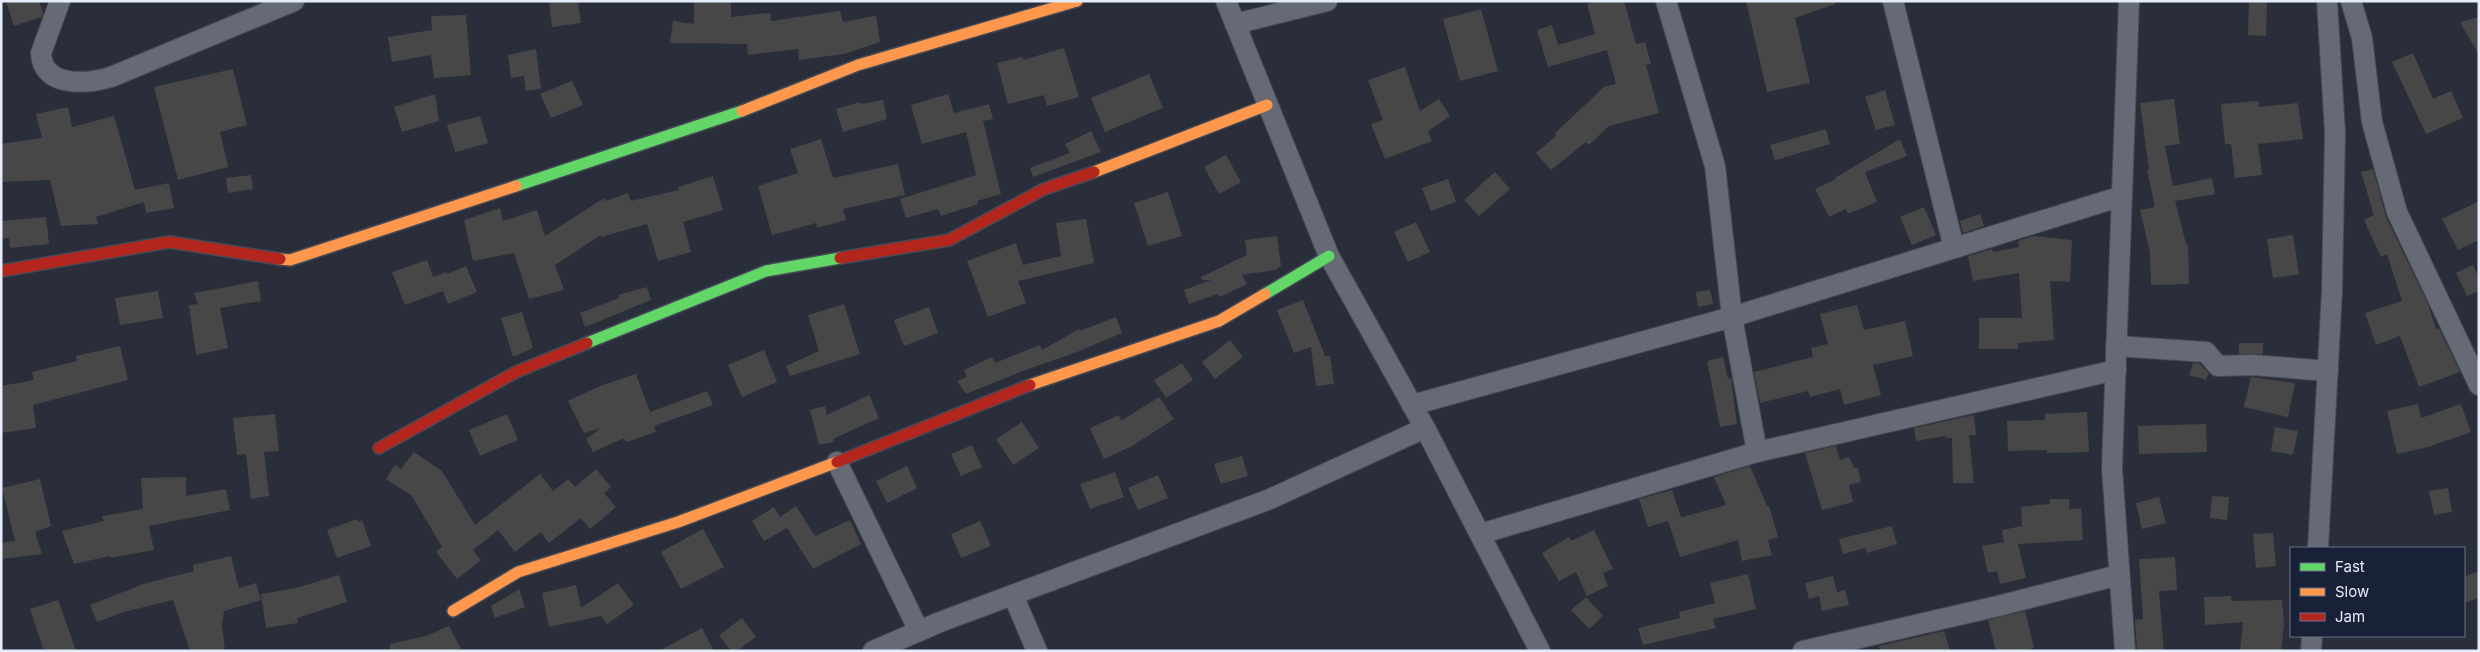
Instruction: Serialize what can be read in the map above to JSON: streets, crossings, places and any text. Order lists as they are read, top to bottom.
{
  "legend": ["Fast", "Slow", "Jam"]
}
